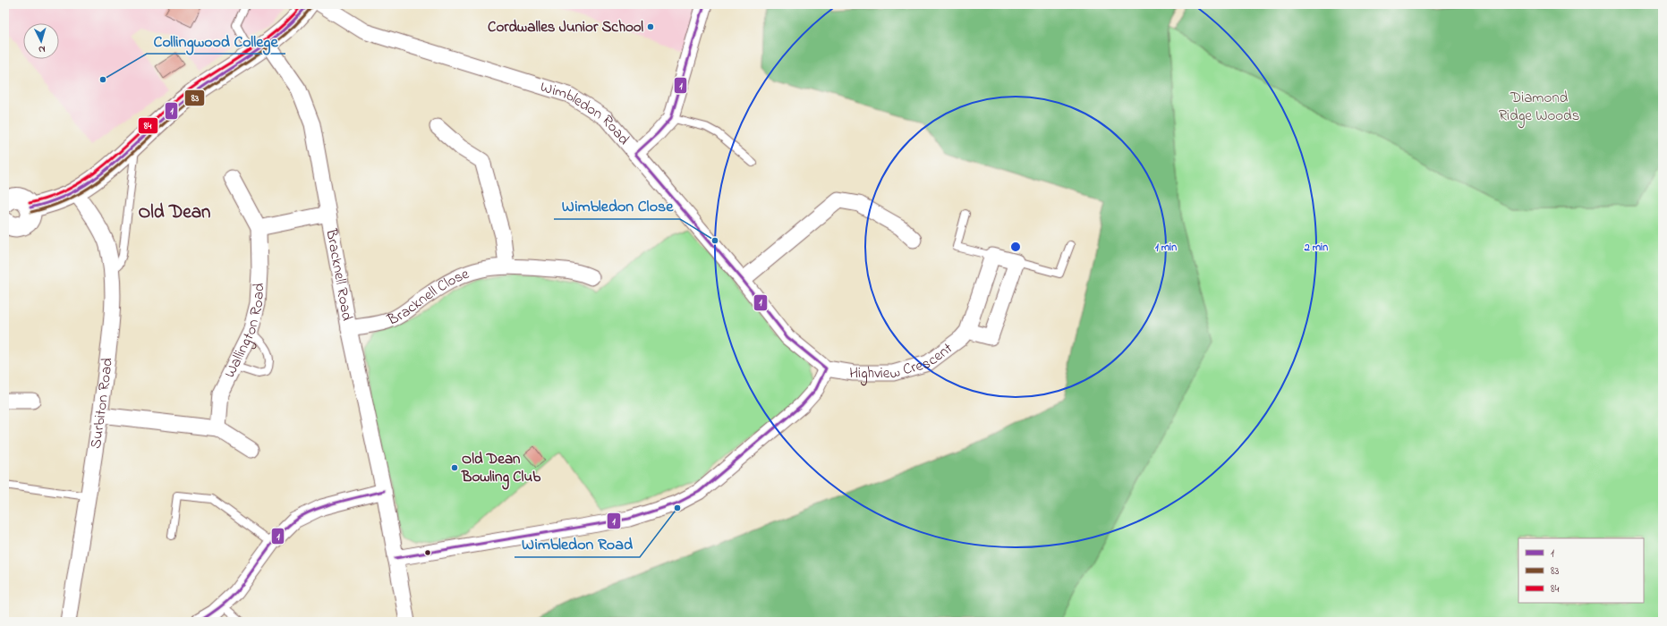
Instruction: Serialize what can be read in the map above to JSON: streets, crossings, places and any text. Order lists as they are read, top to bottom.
{
  "streets": {
    "street": [
      "Wimbledon Road",
      "Bracknell Road",
      "Bracknell Close",
      "Wallington Road",
      "Highview Crescent",
      "Surbiton Road"
    ]
  },
  "crossings": [
    ["Wimbledon Road", "Highview Crescent"],
    ["Bracknell Road", "Bracknell Close"]
  ],
  "districts": ["Old Dean"],
  "parks": ["Diamond Ridge Woods"],
  "places": [
    "Cordwalles Junior School",
    "Collingwood College",
    "Wimbledon Close",
    "Old Dean Bowling Club",
    "Wimbledon Road"
  ],
  "lines": ["transit line 1", "transit line 84", "transit line 83"],
  "legend": ["1", "83", "84"],
  "north": "bottom",
  "rings": ["1 min", "2 min"]
}
